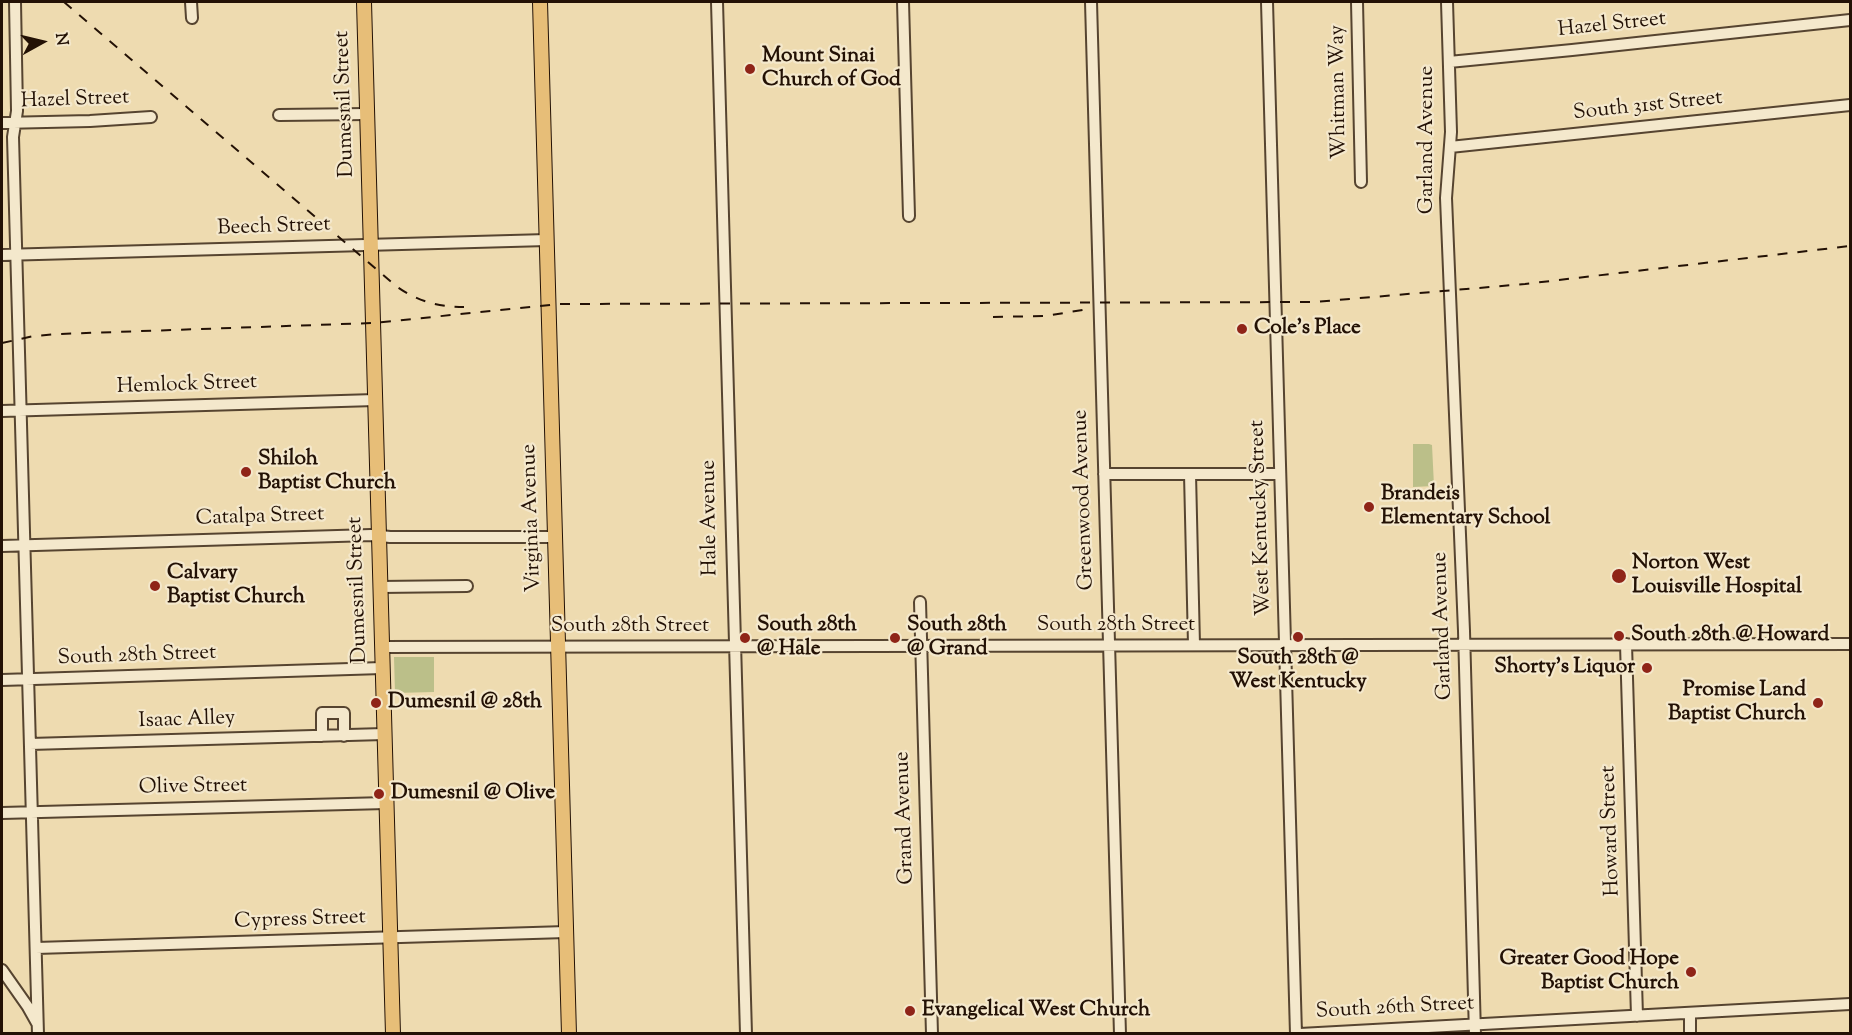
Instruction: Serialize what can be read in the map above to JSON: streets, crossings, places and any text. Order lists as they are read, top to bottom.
{
  "streets": {
    "main road": ["Dumesnil Street", "Virginia Avenue"],
    "street": [
      "Hazel Street",
      "Whitman Way",
      "South 31st Street",
      "Garland Avenue",
      "Beech Street",
      "Hemlock Street",
      "Greenwood Avenue",
      "Catalpa Street",
      "Hale Avenue",
      "West Kentucky Street",
      "South 28th Street",
      "Isaac Alley",
      "Olive Street",
      "Grand Avenue",
      "Howard Street",
      "Cypress Street",
      "South 26th Street"
    ]
  },
  "crossings": [
    ["Hazel Street", "Garland Avenue"],
    ["Dumesnil Street", "Beech Street"],
    ["Dumesnil Street", "Hemlock Street"],
    ["Dumesnil Street", "Catalpa Street"],
    ["Dumesnil Street", "South 28th Street"],
    ["Dumesnil Street", "Isaac Alley"],
    ["Dumesnil Street", "Olive Street"],
    ["Dumesnil Street", "Cypress Street"],
    ["South 31st Street", "Garland Avenue"],
    ["Garland Avenue", "South 28th Street"],
    ["Garland Avenue", "South 26th Street"],
    ["Beech Street", "Virginia Avenue"],
    ["Greenwood Avenue", "South 28th Street"],
    ["Catalpa Street", "Virginia Avenue"],
    ["Virginia Avenue", "South 28th Street"],
    ["Virginia Avenue", "Cypress Street"],
    ["Hale Avenue", "South 28th Street"],
    ["West Kentucky Street", "South 28th Street"],
    ["West Kentucky Street", "South 26th Street"],
    ["South 28th Street", "Grand Avenue"],
    ["South 28th Street", "Howard Street"],
    ["Howard Street", "South 26th Street"]
  ],
  "places": [
    "Mount Sinai Church of God",
    "Cole's Place",
    "Shiloh Baptist Church",
    "Brandeis Elementary School",
    "Norton West Louisville Hospital",
    "Calvary Baptist Church",
    "South 28th @ Howard",
    "South 28th @ West Kentucky",
    "South 28th @ Hale",
    "South 28th @ Grand",
    "Shorty's Liquor",
    "Dumesnil @ 28th",
    "Promise Land Baptist Church",
    "Dumesnil @ Olive",
    "Greater Good Hope Baptist Church",
    "Evangelical West Church"
  ],
  "north": "right"
}
